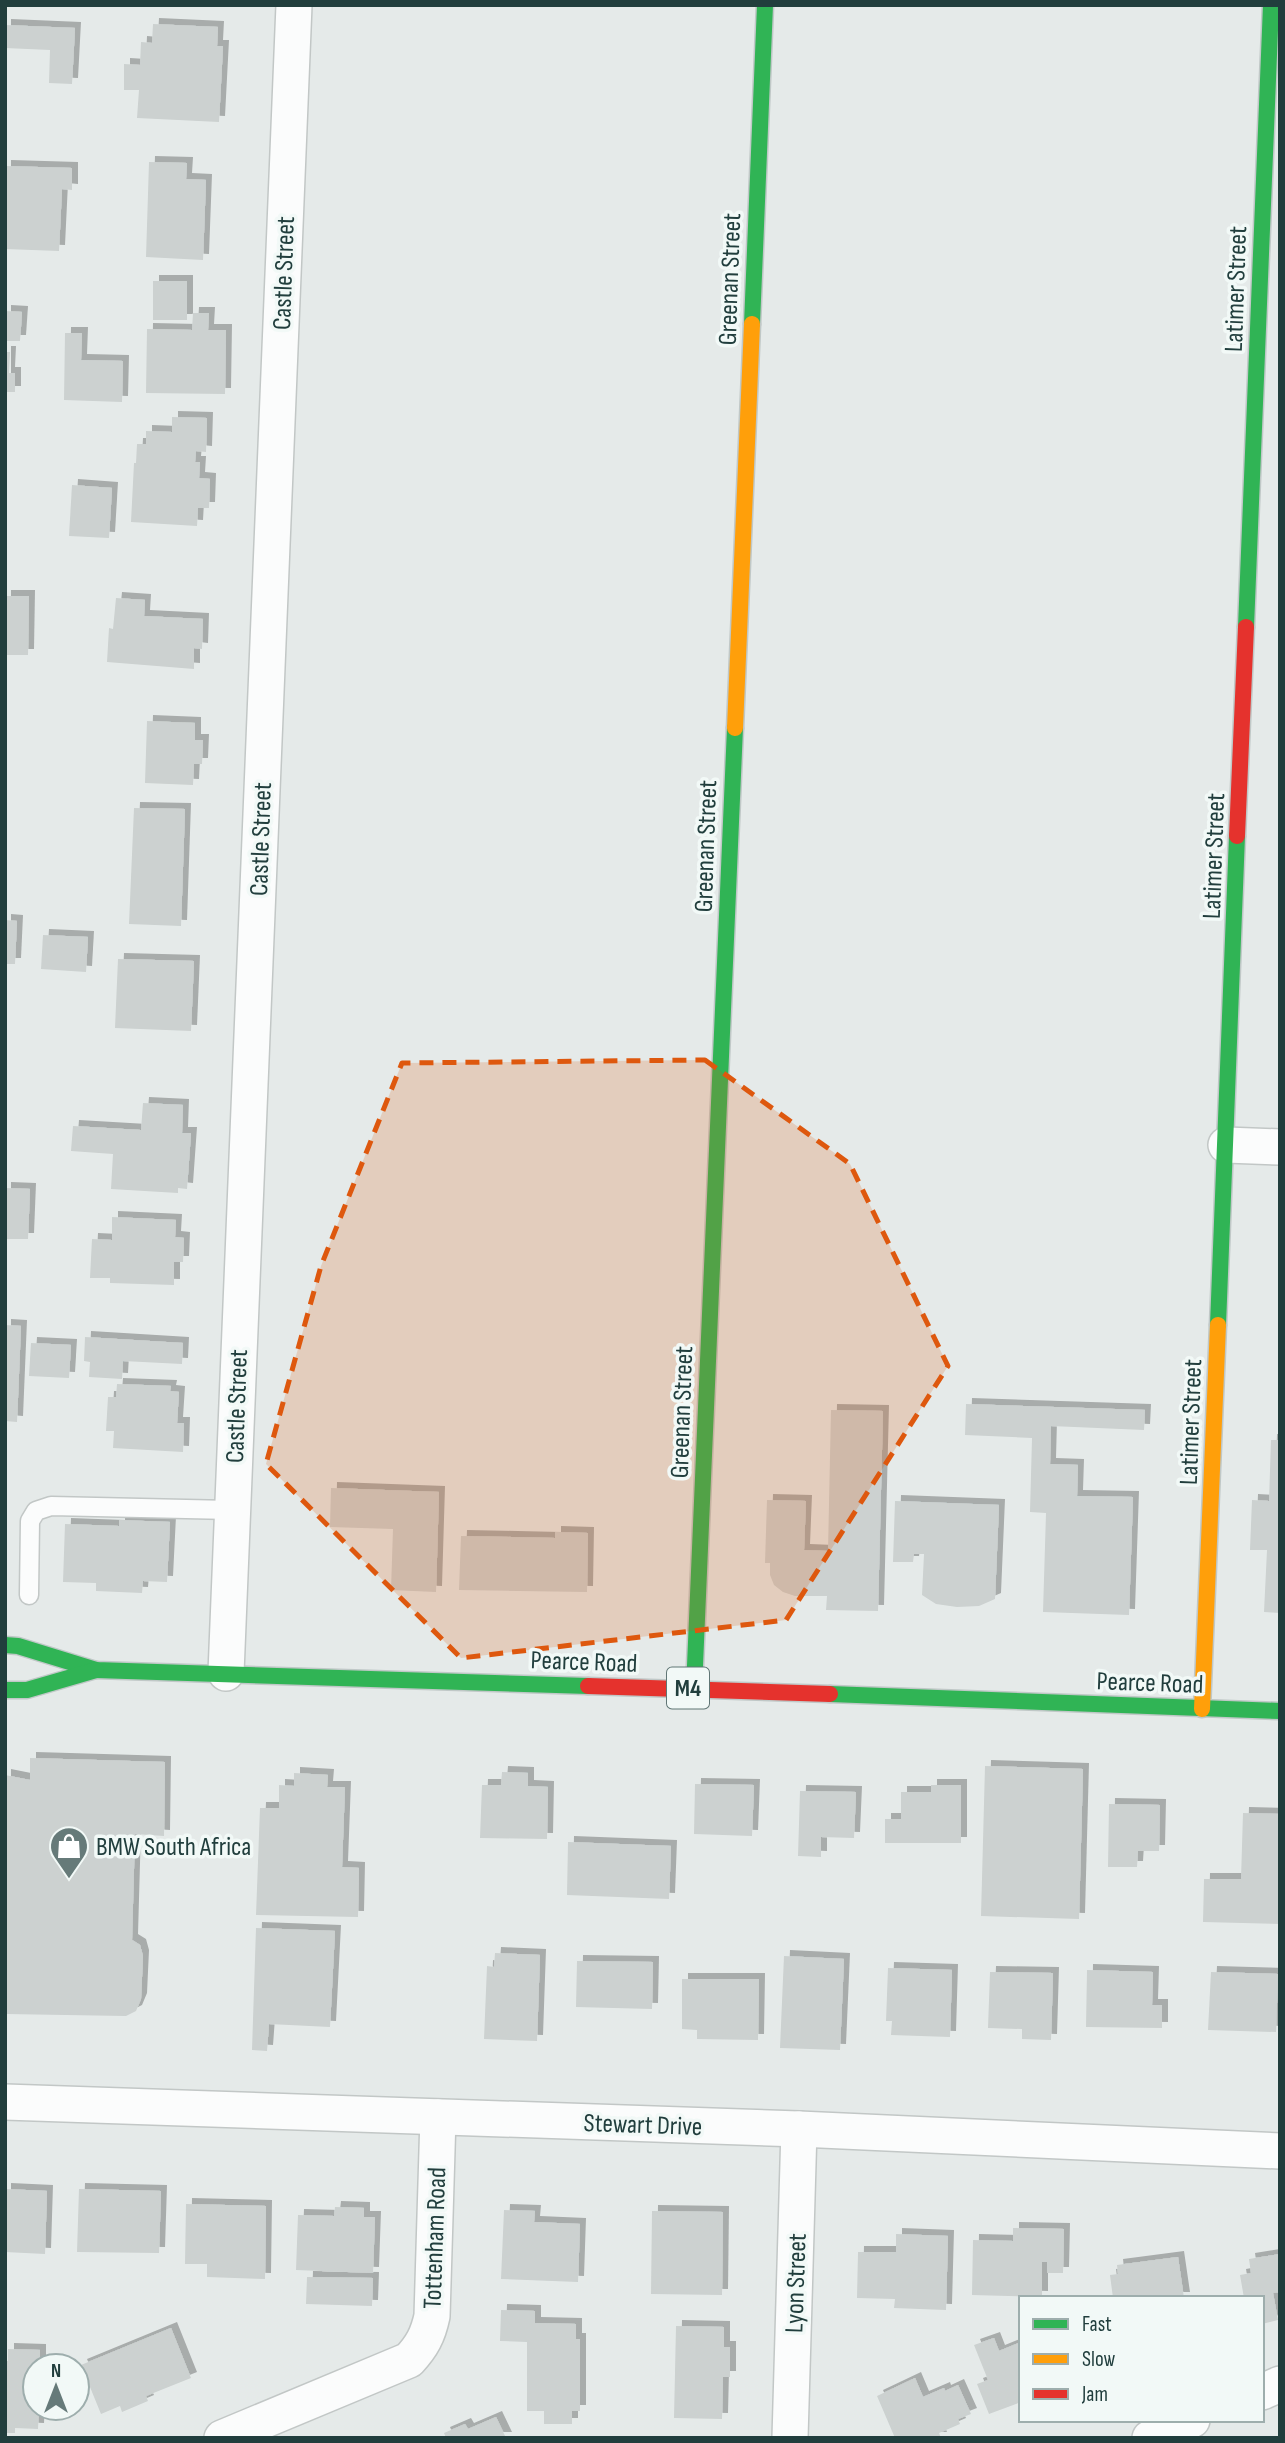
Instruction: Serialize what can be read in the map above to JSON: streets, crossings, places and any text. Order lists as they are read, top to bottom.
{
  "streets": {
    "street": [
      "Castle Street",
      "Greenan Street",
      "Latimer Street",
      "Pearce Road",
      "M4",
      "Stewart Drive",
      "Tottenham Road",
      "Lyon Street"
    ]
  },
  "crossings": [
    ["Castle Street", "Pearce Road"],
    ["Greenan Street", "Pearce Road"],
    ["Latimer Street", "Pearce Road"],
    ["Stewart Drive", "Tottenham Road"],
    ["Stewart Drive", "Lyon Street"]
  ],
  "places": {
    "shop": ["BMW South Africa"]
  },
  "legend": ["Fast", "Slow", "Jam"],
  "north": "top"
}
